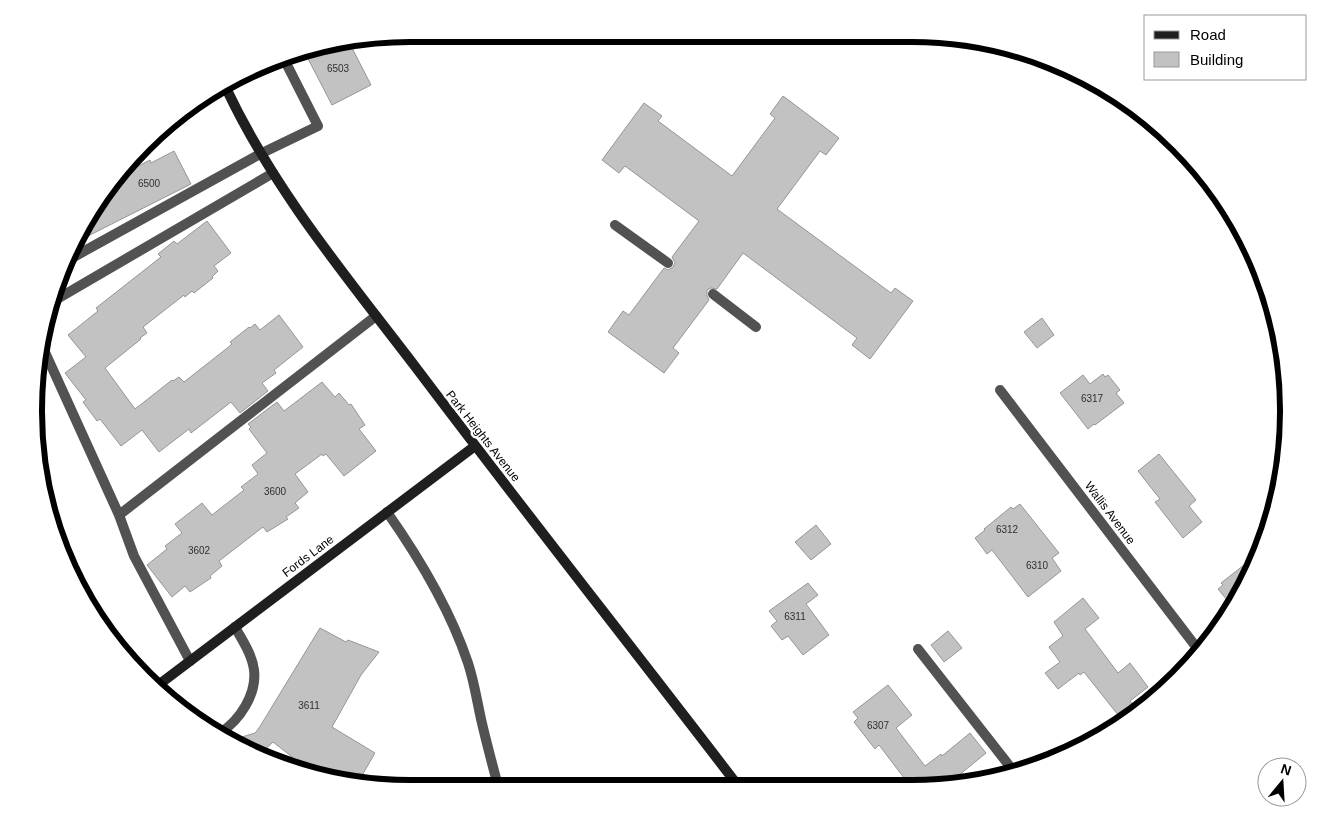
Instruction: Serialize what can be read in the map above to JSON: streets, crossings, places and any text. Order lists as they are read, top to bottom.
{
  "streets": {
    "main road": ["Park Heights Avenue", "Fords Lane"],
    "street": ["Wallis Avenue"]
  },
  "crossings": [
    ["Park Heights Avenue", "Fords Lane"]
  ],
  "house_numbers": [
    "6503",
    "6500",
    "6317",
    "3600",
    "6312",
    "3602",
    "6310",
    "6311",
    "3611",
    "6307"
  ],
  "legend": ["Road", "Building"],
  "north": "top"
}
